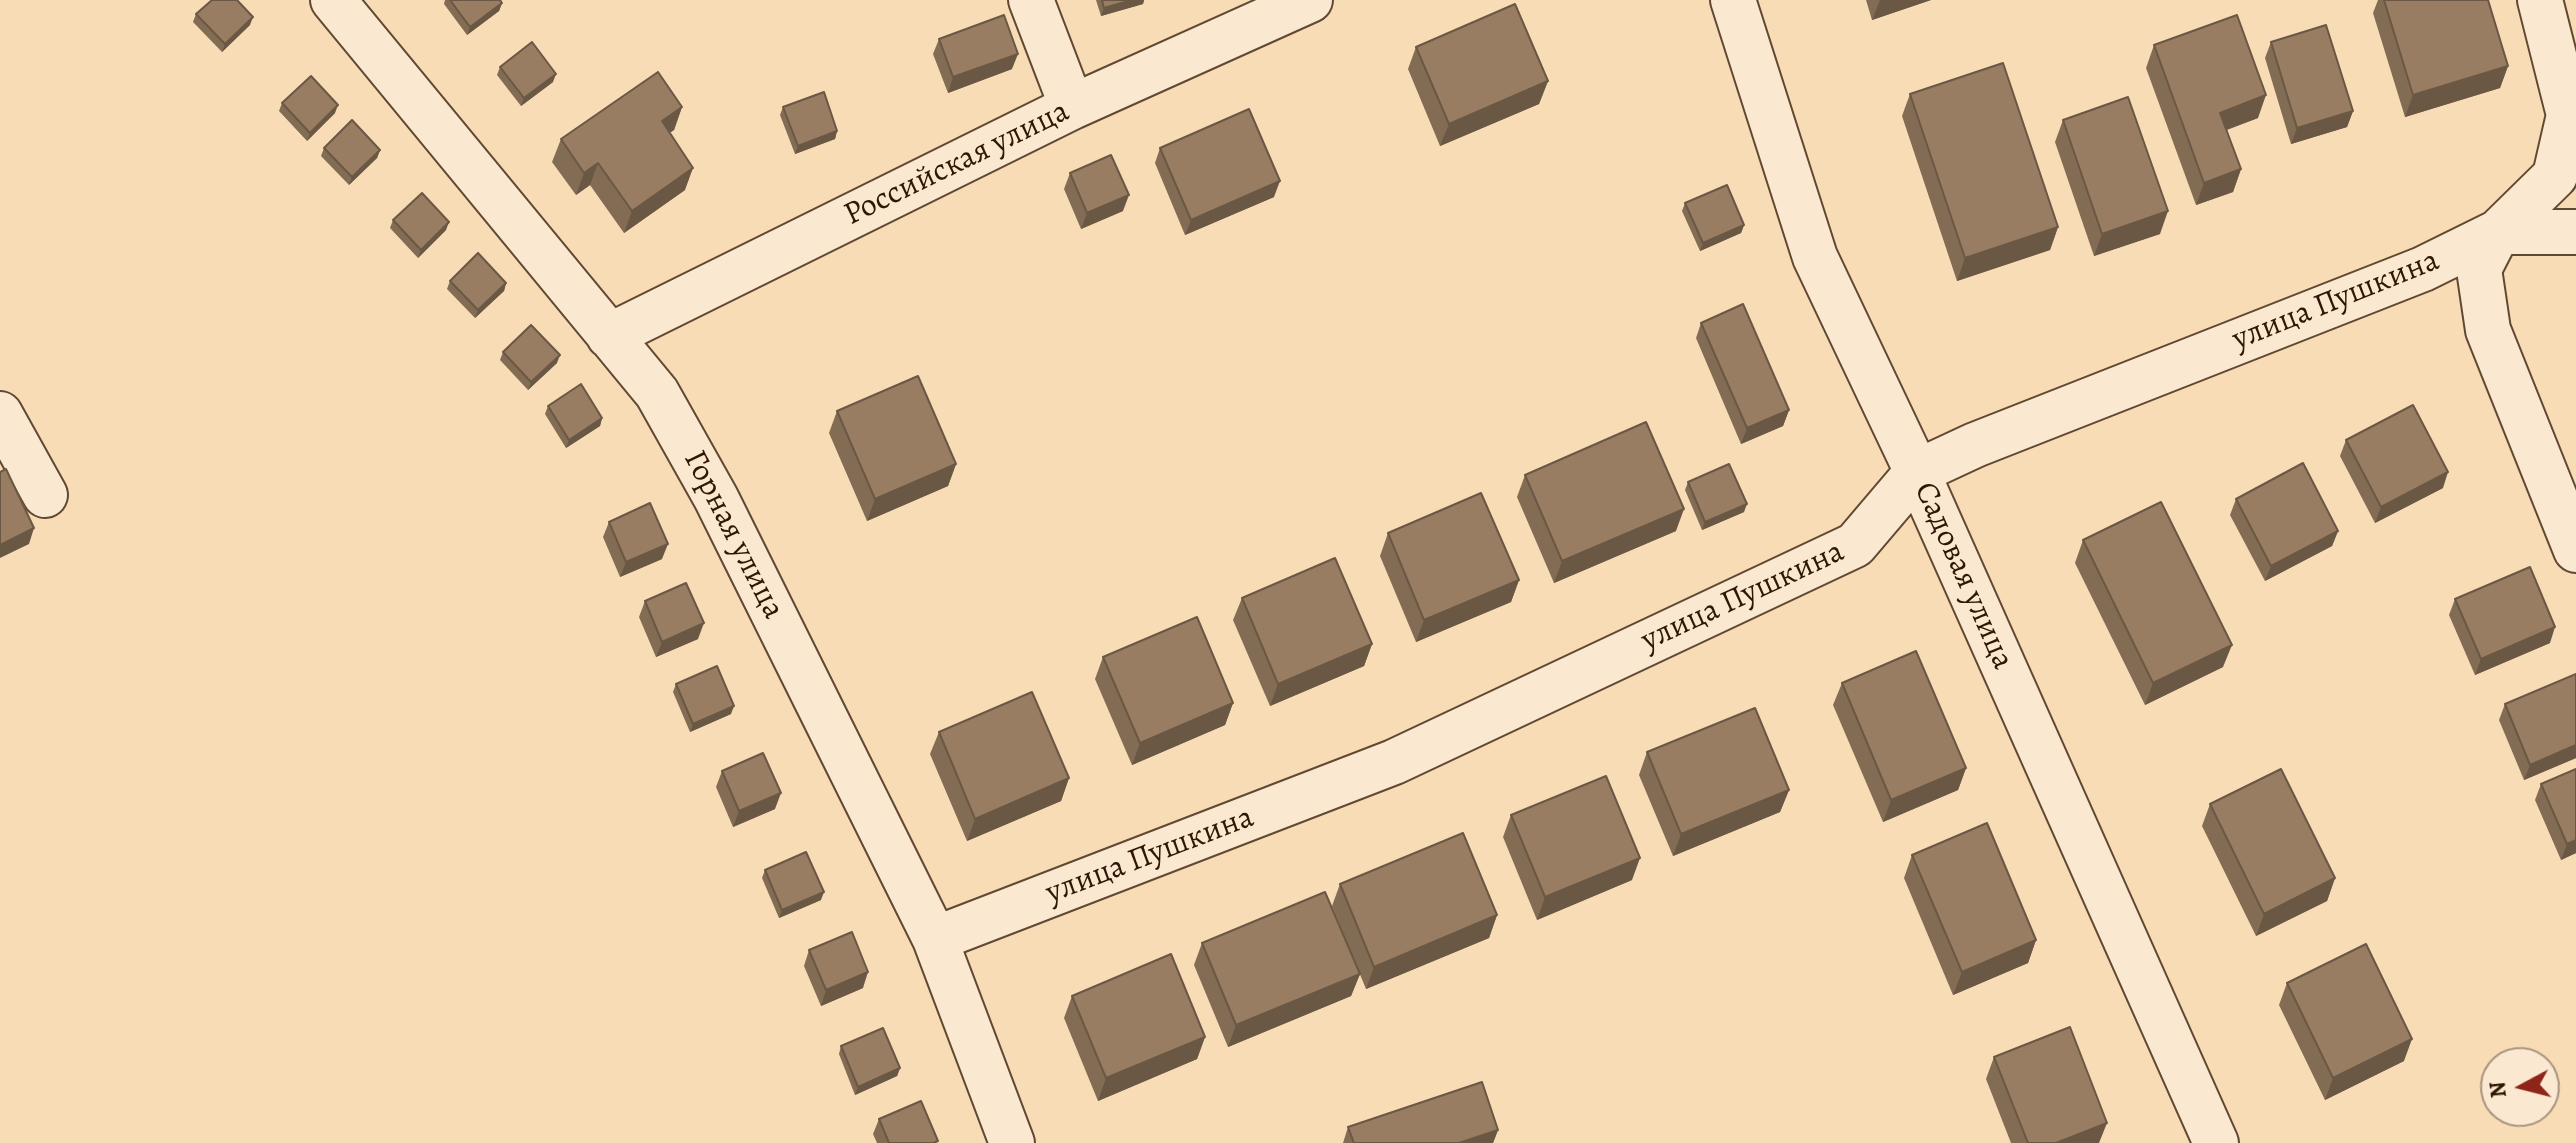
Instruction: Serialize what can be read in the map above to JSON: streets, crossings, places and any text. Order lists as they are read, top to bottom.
{
  "streets": {
    "street": [
      "Российская улица",
      "улица Пушкина",
      "Горная улица",
      "Садовая улица"
    ]
  },
  "crossings": [
    ["Российская улица", "Горная улица"],
    ["улица Пушкина", "Горная улица"],
    ["улица Пушкина", "Садовая улица"]
  ],
  "north": "left"
}
